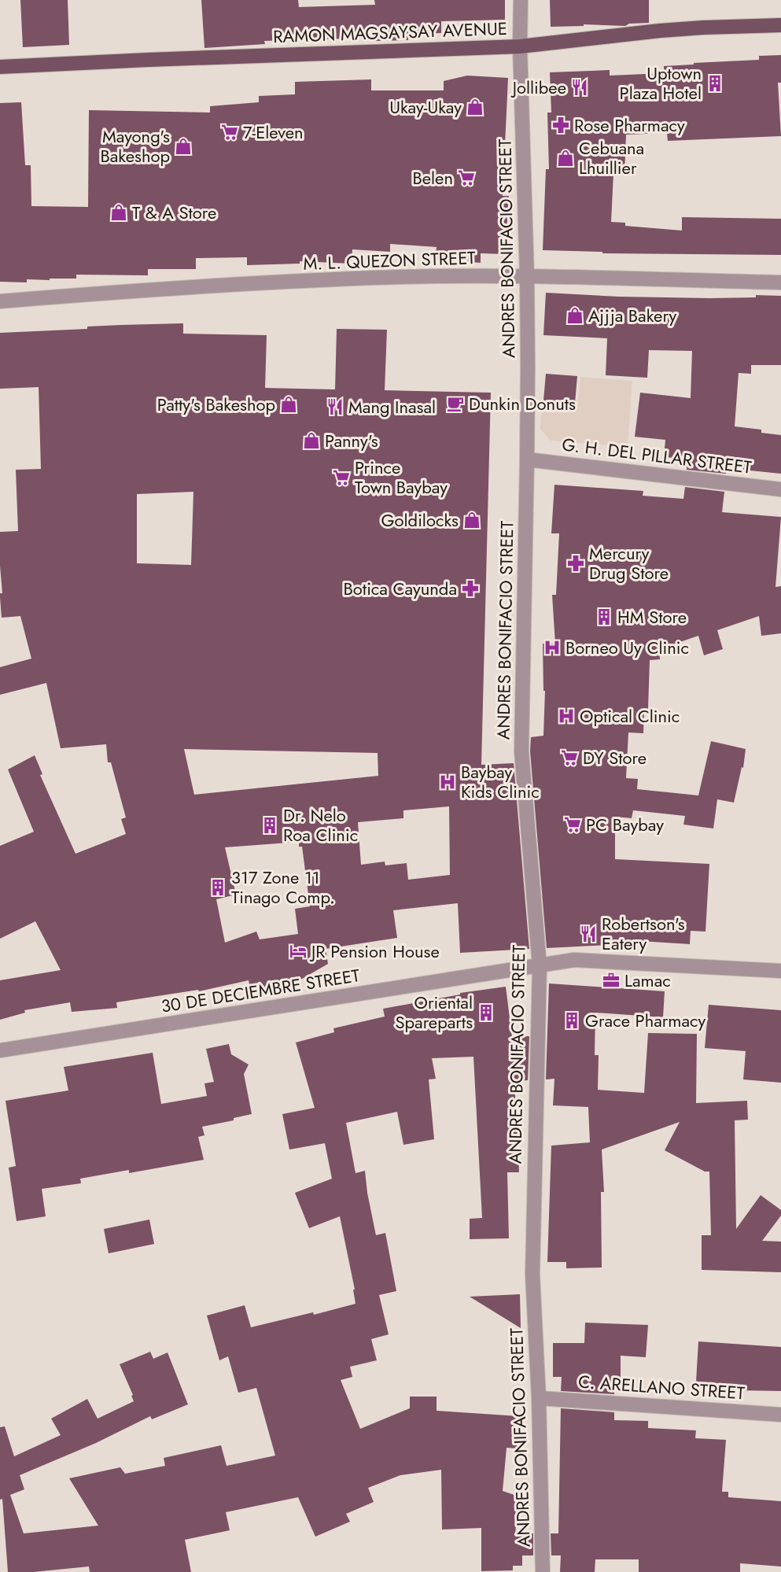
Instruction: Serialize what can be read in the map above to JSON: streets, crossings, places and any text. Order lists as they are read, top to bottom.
{
  "streets": {
    "main road": ["RAMON MAGSAYSAY AVENUE"],
    "street": [
      "ANDRES BONIFACIO STREET",
      "M. L. QUEZON STREET",
      "G. H. DEL PILLAR STREET",
      "30 DE DECIEMBRE STREET",
      "C. ARELLANO STREET"
    ]
  },
  "crossings": [
    ["RAMON MAGSAYSAY AVENUE", "ANDRES BONIFACIO STREET"],
    ["ANDRES BONIFACIO STREET", "M. L. QUEZON STREET"],
    ["ANDRES BONIFACIO STREET", "G. H. DEL PILLAR STREET"],
    ["ANDRES BONIFACIO STREET", "30 DE DECIEMBRE STREET"],
    ["ANDRES BONIFACIO STREET", "C. ARELLANO STREET"]
  ],
  "places": {
    "building": [
      "Uptown Plaza Hotel",
      "HM Store",
      "Dr. Nelo Roa Clinic",
      "317 Zone 11 Tinago Comp.",
      "Oriental Spareparts",
      "Grace Pharmacy"
    ],
    "restaurant": ["Jollibee", "Mang Inasal", "Robertson's Eatery"],
    "shop": [
      "Ukay-Ukay",
      "Mayong's Bakeshop",
      "Cebuana Lhuillier",
      "T & A Store",
      "Ajjja Bakery",
      "Patty's Bakeshop",
      "Panny's",
      "Goldilocks"
    ],
    "pharmacy": ["Rose Pharmacy", "Mercury Drug Store", "Botica Cayunda"],
    "supermarket": [
      "7-Eleven",
      "Belen",
      "Prince Town Baybay",
      "DY Store",
      "PC Baybay"
    ],
    "cafe": ["Dunkin Donuts"],
    "hospital": ["Borneo Uy Clinic", "Optical Clinic", "Baybay Kids Clinic"],
    "hotel": ["JR Pension House"],
    "office": ["Lamac"]
  }
}
